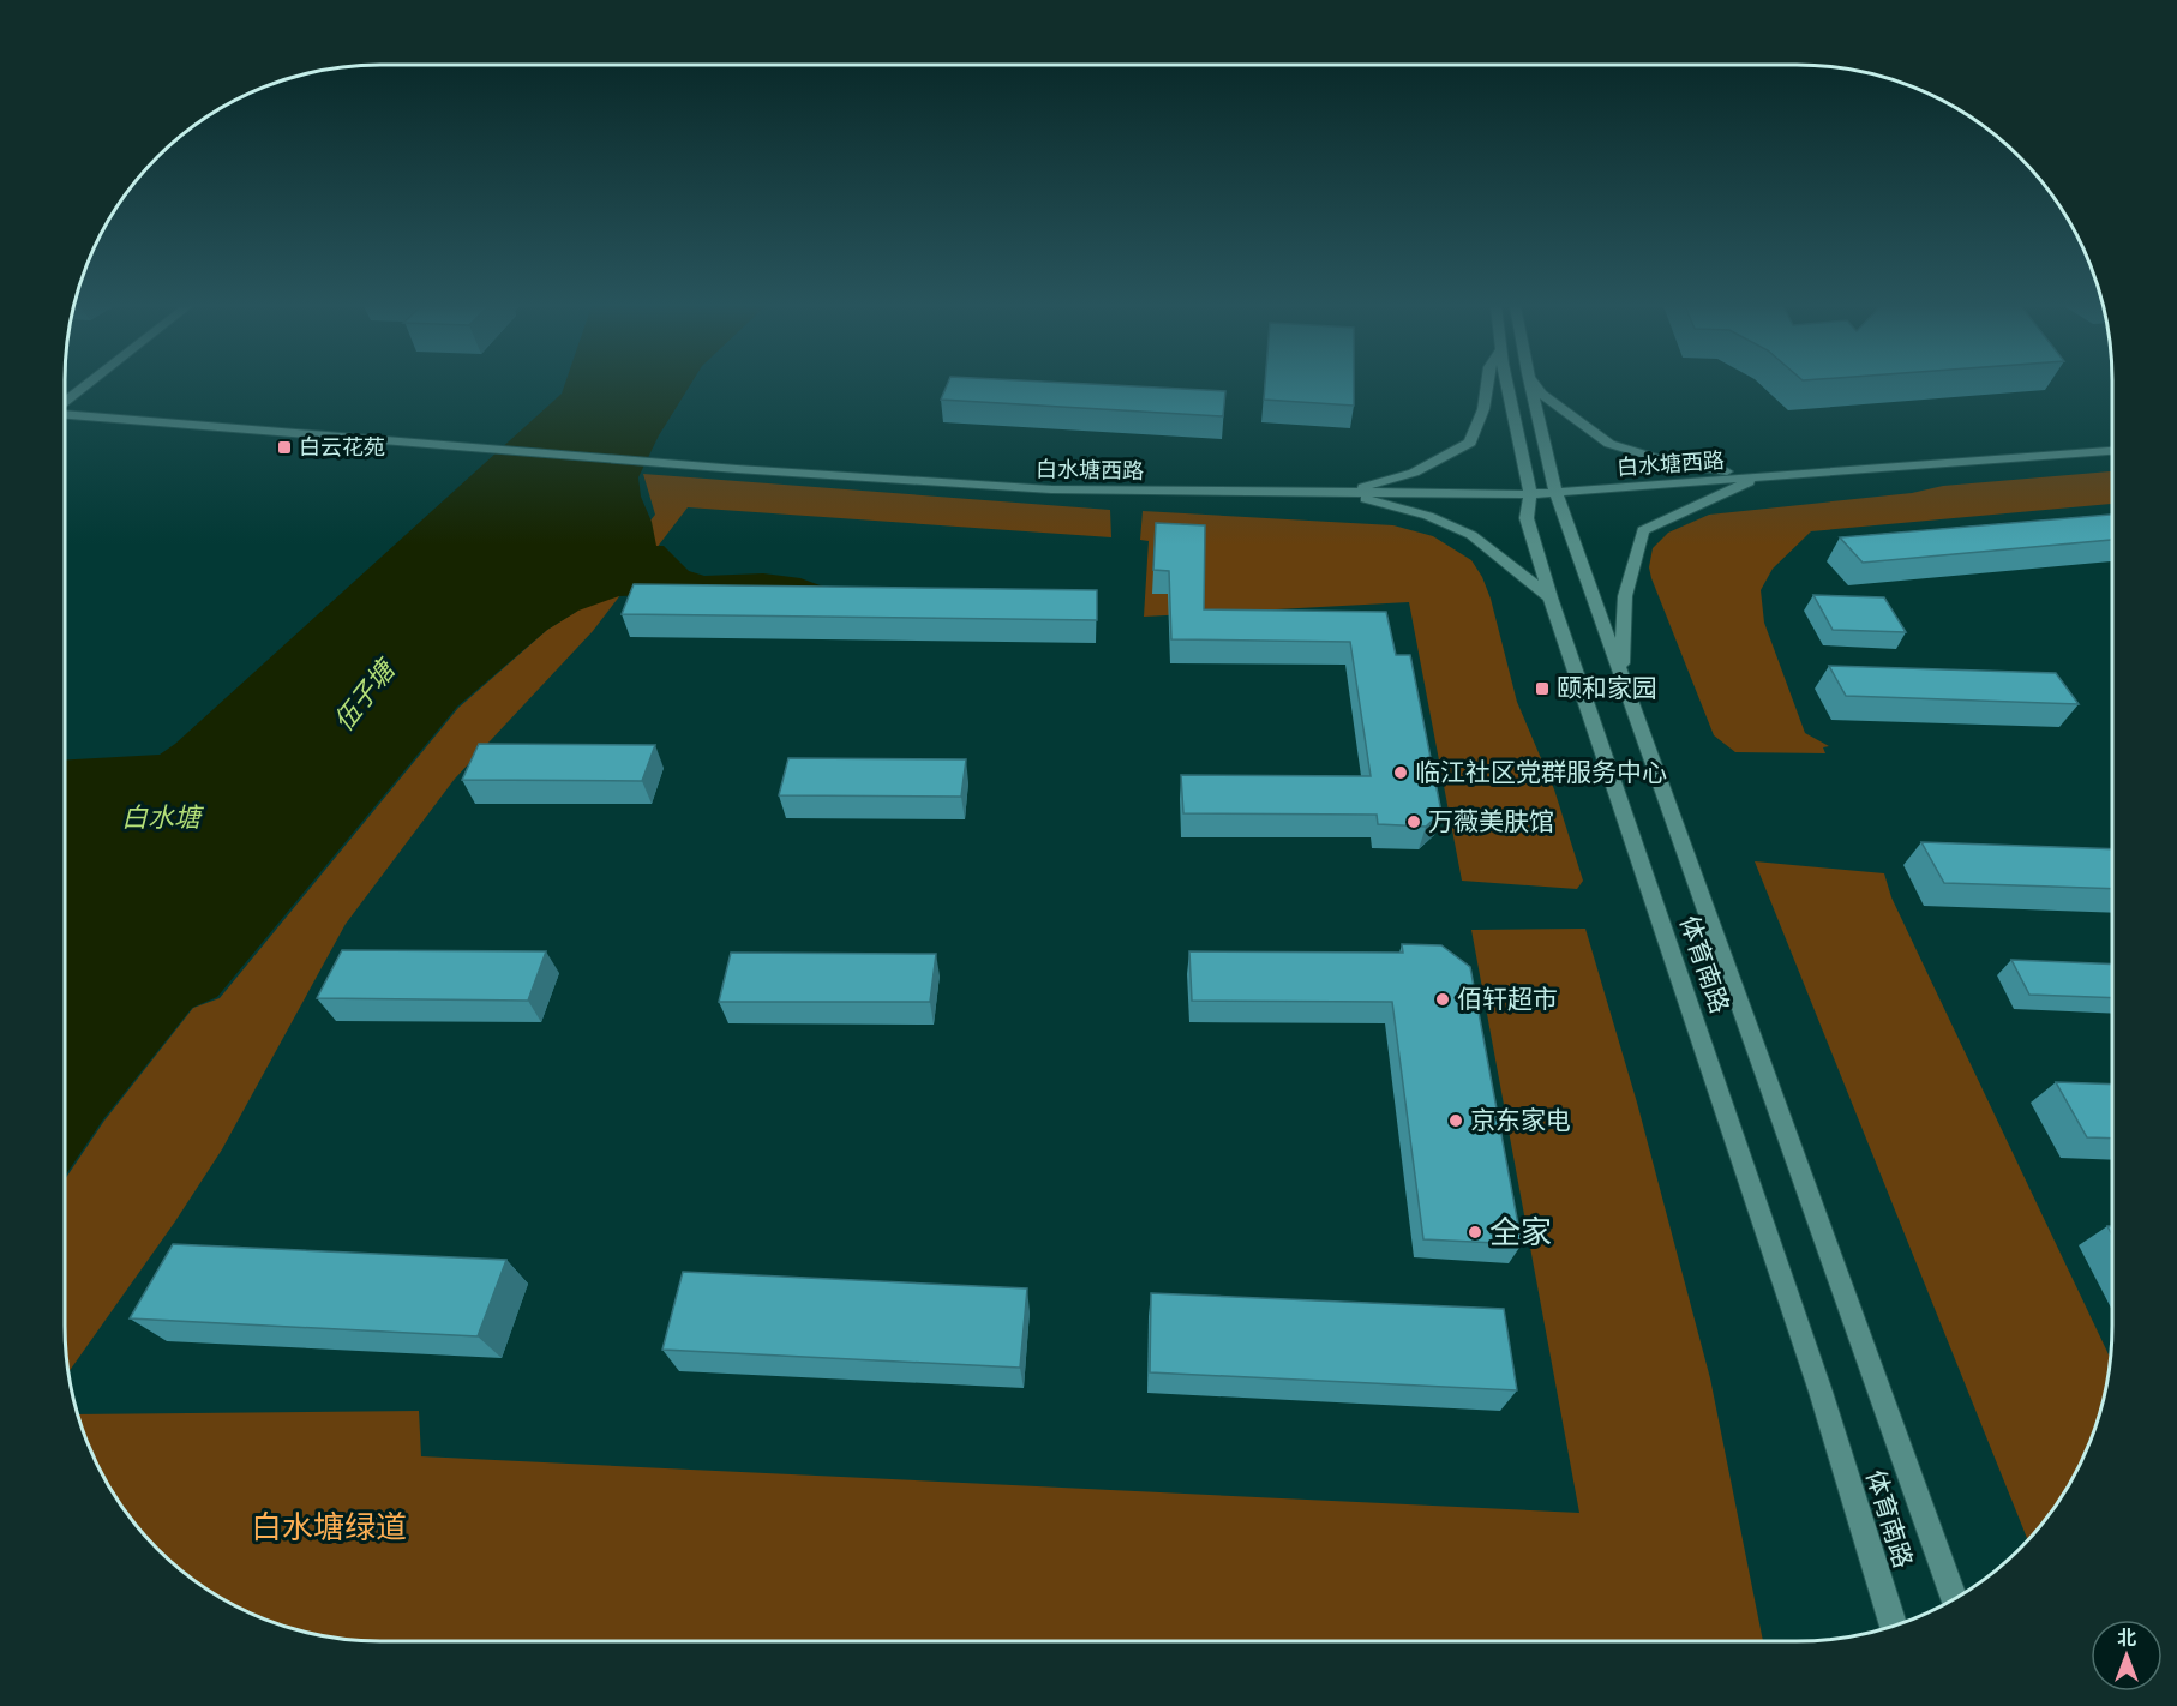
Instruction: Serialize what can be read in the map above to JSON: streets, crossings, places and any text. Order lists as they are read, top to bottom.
{
  "streets": {
    "street": ["白水塘西路", "体育南路"]
  },
  "crossings": [
    ["白水塘西路", "体育南路"]
  ],
  "water": ["伍子塘", "白水塘"],
  "parks": ["白水塘绿道"],
  "places": {
    "transit": ["白云花苑", "颐和家园"],
    "other": [
      "临江社区党群服务中心",
      "万薇美肤馆",
      "佰轩超市",
      "京东家电",
      "全家"
    ]
  },
  "north": "top"
}
